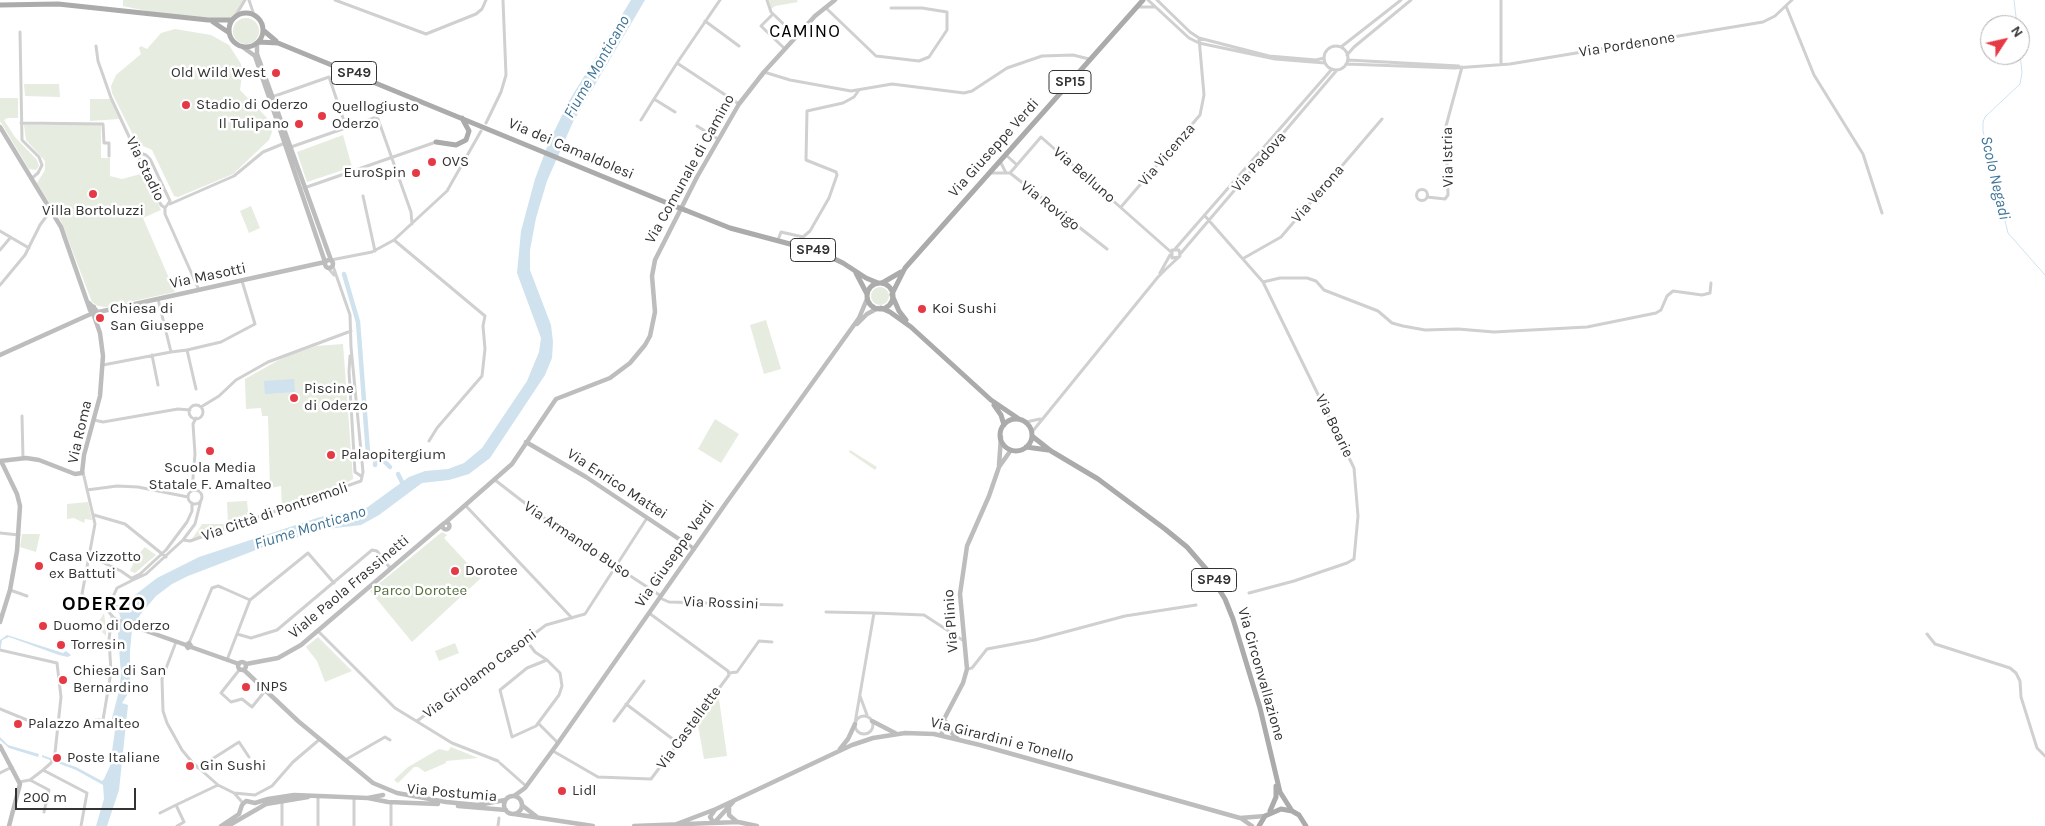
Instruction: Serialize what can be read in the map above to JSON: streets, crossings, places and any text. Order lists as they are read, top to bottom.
{
  "streets": {
    "main road": [
      "SP49",
      "SP15",
      "Via Giuseppe Verdi",
      "Via dei Camaldolesi",
      "Via Circonvallazione"
    ],
    "street": [
      "Via Pordenone",
      "Via Vicenza",
      "Via Istria",
      "Via Padova",
      "Via Stadio",
      "Via Comunale di Camino",
      "Via Belluno",
      "Via Verona",
      "Via Rovigo",
      "Via Masotti",
      "Via Boarie",
      "Via Roma",
      "Via Enrico Mattei",
      "Via Città di Pontremoli",
      "Via Armando Buso",
      "Viale Paola Frassinetti",
      "Via Rossini",
      "Via Plinio",
      "Via Girolamo Casoni",
      "Via Castellette",
      "Via Girardini e Tonello",
      "Via Postumia"
    ]
  },
  "crossings": [
    ["Via Pordenone", "Via Istria"],
    ["Via Pordenone", "Via Padova"],
    ["SP49", "Via Giuseppe Verdi"],
    ["SP49", "Via dei Camaldolesi"],
    ["SP49", "Via Plinio"],
    ["SP49", "Via Circonvallazione"],
    ["Via Giuseppe Verdi", "Via dei Camaldolesi"],
    ["Via Giuseppe Verdi", "Via Rovigo"],
    ["Via Giuseppe Verdi", "Via Enrico Mattei"],
    ["Via Giuseppe Verdi", "Via Armando Buso"],
    ["Via Giuseppe Verdi", "Via Rossini"],
    ["Via Giuseppe Verdi", "Via Castellette"],
    ["Via Giuseppe Verdi", "Via Postumia"],
    ["Via Vicenza", "Via Belluno"],
    ["Via Padova", "Via Belluno"],
    ["Via Padova", "Via Boarie"],
    ["Via Stadio", "Via Masotti"],
    ["Via Comunale di Camino", "Via Enrico Mattei"],
    ["Via Comunale di Camino", "Viale Paola Frassinetti"],
    ["Via Verona", "Via Boarie"],
    ["Via Masotti", "Via Roma"],
    ["Via Masotti", "Via Città di Pontremoli"],
    ["Via Enrico Mattei", "Viale Paola Frassinetti"],
    ["Via Armando Buso", "Viale Paola Frassinetti"],
    ["Via Armando Buso", "Via Rossini"],
    ["Via Plinio", "Via Circonvallazione"],
    ["Via Plinio", "Via Girardini e Tonello"]
  ],
  "districts": ["CAMINO", "ODERZO"],
  "water": ["Fiume Monticano", "Scolo Negadi"],
  "parks": ["Parco Dorotee"],
  "places": [
    "Old Wild West",
    "Stadio di Oderzo",
    "Quellogiusto Oderzo",
    "Il Tulipano",
    "OVS",
    "EuroSpin",
    "Villa Bortoluzzi",
    "Koi Sushi",
    "Chiesa di San Giuseppe",
    "Piscine di Oderzo",
    "Scuola Media Statale F. Amalteo",
    "Palaopitergium",
    "Casa Vizzotto ex Battuti",
    "Dorotee",
    "Duomo di Oderzo",
    "Torresin",
    "Chiesa di San Bernardino",
    "INPS",
    "Palazzo Amalteo",
    "Poste Italiane",
    "Gin Sushi",
    "Lidl"
  ],
  "scale_bar": "200 m",
  "north": "top right"
}
